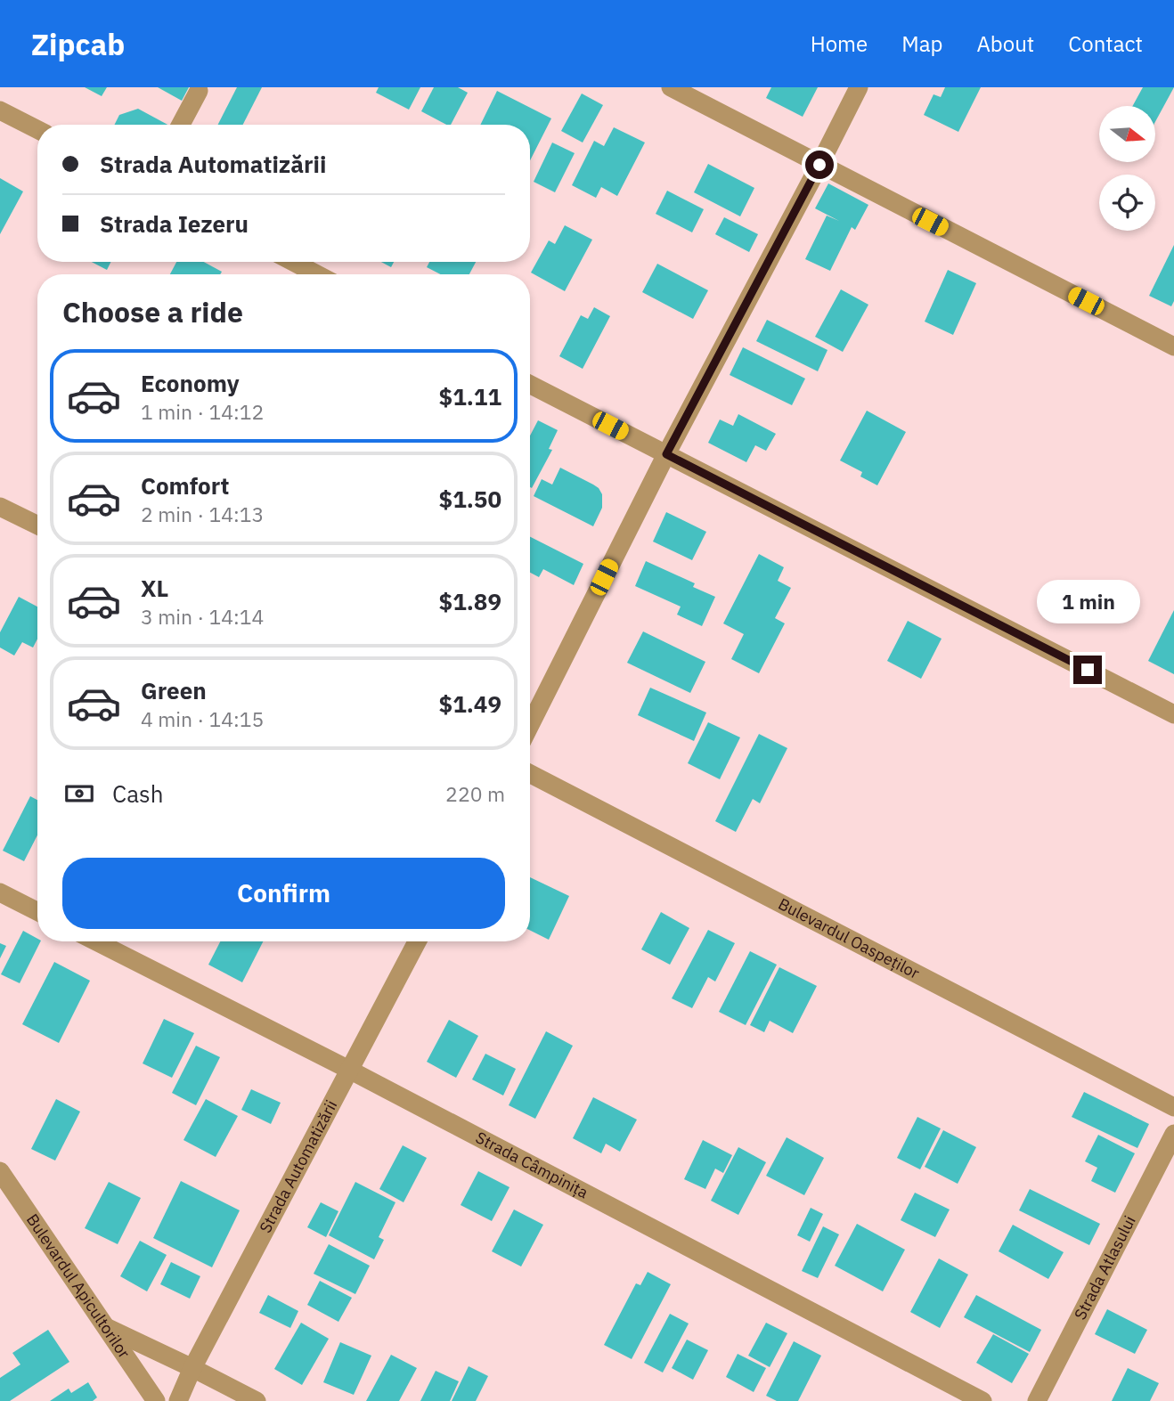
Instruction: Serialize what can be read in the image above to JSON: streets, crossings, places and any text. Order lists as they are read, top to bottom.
{
  "streets": {
    "street": [
      "Bulevardul Oaspeților",
      "Strada Câmpinița",
      "Strada Automatizării",
      "Strada Atlasului",
      "Bulevardul Apicultorilor"
    ]
  },
  "crossings": [
    ["Strada Câmpinița", "Strada Automatizării"]
  ],
  "north": "right",
  "page": {
    "header": "Zipcab",
    "nav": [
      "Home",
      "Map",
      "About",
      "Contact"
    ],
    "banner": ["Strada Automatizării", "Strada Iezeru"],
    "heading": "Choose a ride",
    "list": [
      {
        "name": "Economy",
        "note": "1 min · 14:12",
        "value": "$1.11"
      },
      {
        "name": "Comfort",
        "note": "2 min · 14:13",
        "value": "$1.50"
      },
      {
        "name": "XL",
        "note": "3 min · 14:14",
        "value": "$1.89"
      },
      {
        "name": "Green",
        "note": "4 min · 14:15",
        "value": "$1.49"
      }
    ],
    "bubble": "1 min",
    "pay": ["Cash", "220 m"],
    "buttons": "Confirm"
  }
}
